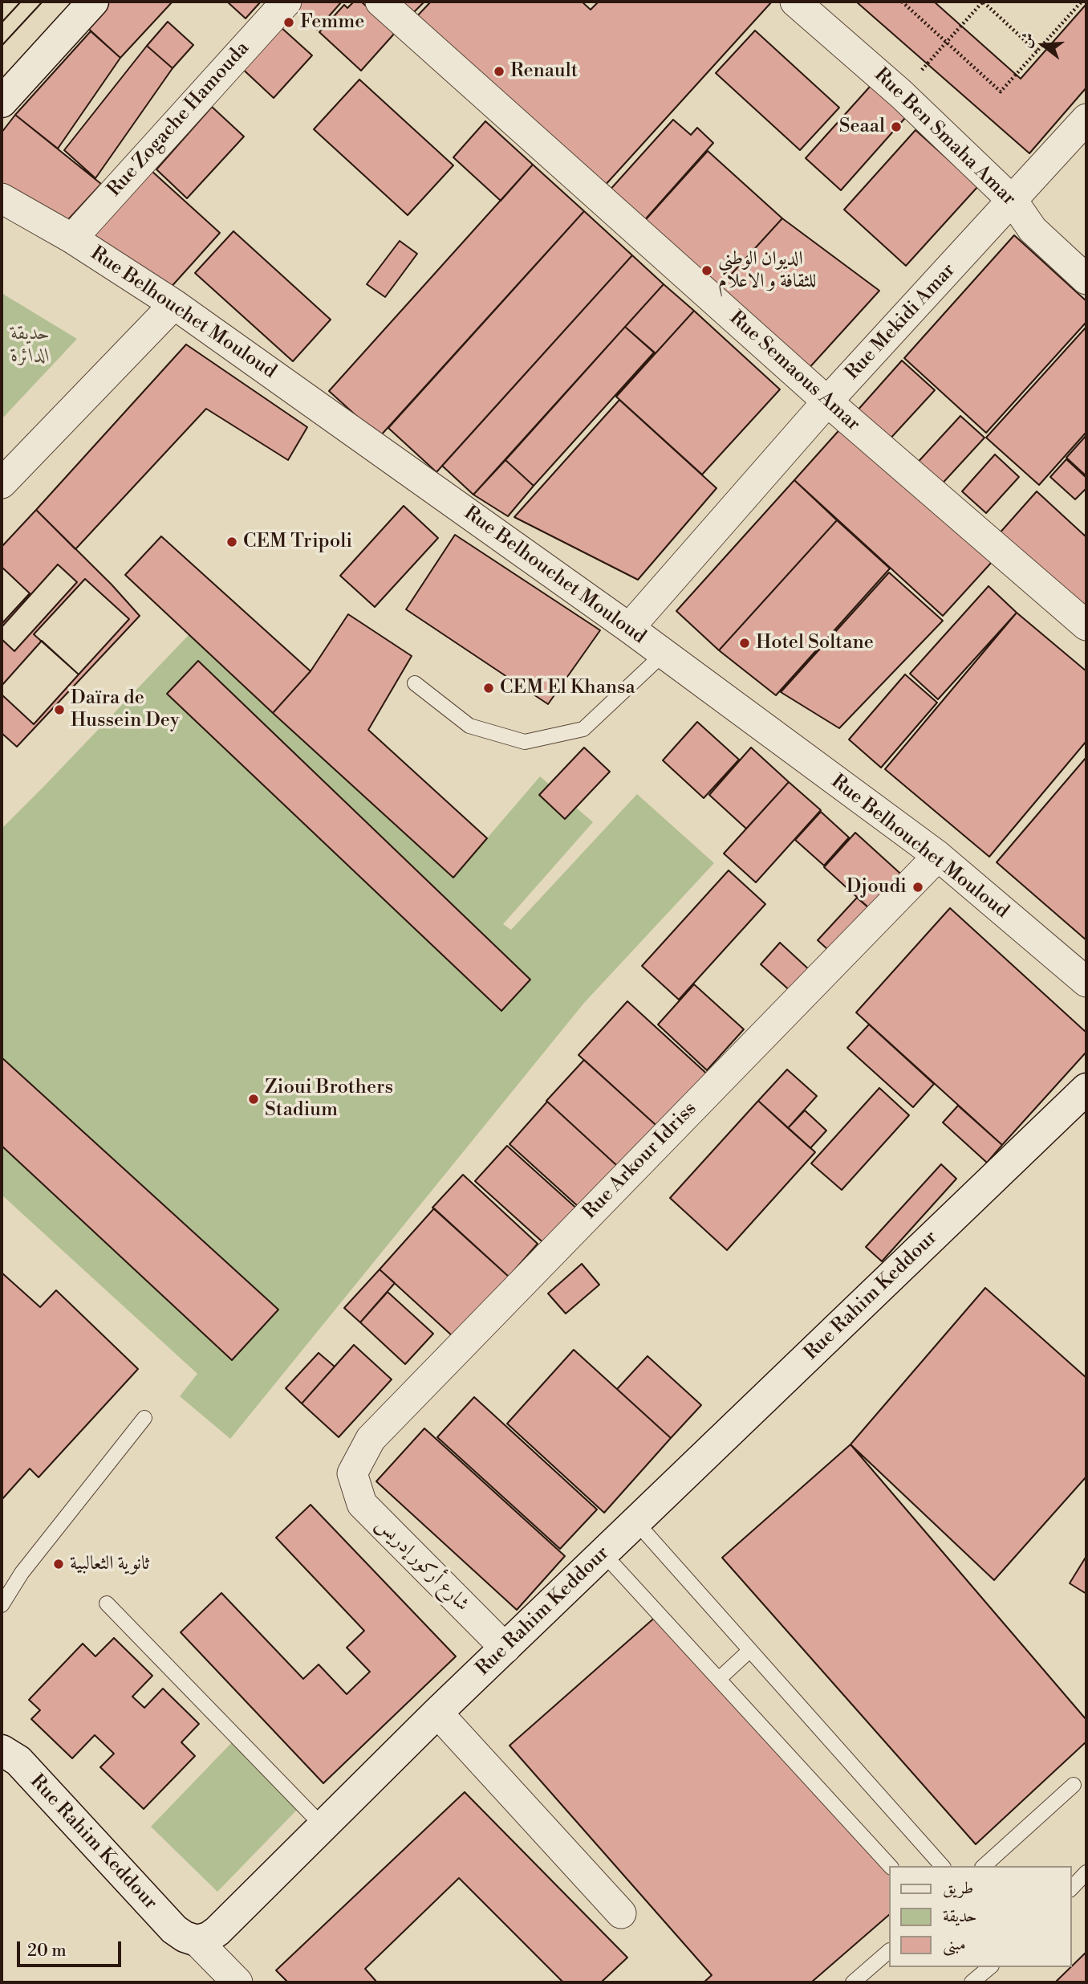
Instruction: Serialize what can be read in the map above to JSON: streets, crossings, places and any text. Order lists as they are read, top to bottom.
{
  "streets": {
    "main road": ["Rue Rahim Keddour"],
    "street": [
      "Rue Zogache Hamouda",
      "Rue Ben Smaha Amar",
      "Rue Belhouchet Mouloud",
      "Rue Mekidi Amar",
      "Rue Semaous Amar",
      "Rue Arkour Idriss",
      "شارع أركور إدريس"
    ]
  },
  "crossings": [
    ["Rue Zogache Hamouda", "Rue Belhouchet Mouloud"],
    ["Rue Ben Smaha Amar", "Rue Mekidi Amar"],
    ["Rue Belhouchet Mouloud", "Rue Mekidi Amar"],
    ["Rue Belhouchet Mouloud", "Rue Arkour Idriss"],
    ["Rue Mekidi Amar", "Rue Semaous Amar"],
    ["Rue Arkour Idriss", "شارع أركور إدريس"],
    ["Rue Rahim Keddour", "شارع أركور إدريس"]
  ],
  "parks": ["حديقة الدائرة"],
  "places": [
    "Femme",
    "Renault",
    "Seaal",
    "الديوان الوطني للثقافة و الاعلام",
    "CEM Tripoli",
    "Hotel Soltane",
    "CEM El Khansa",
    "Daïra de Hussein Dey",
    "Djoudi",
    "Zioui Brothers Stadium",
    "ثانوية الثعالبية"
  ],
  "legend": ["طريق", "حديقة", "مبنى"],
  "scale_bar": "20 m",
  "north": "left"
}
